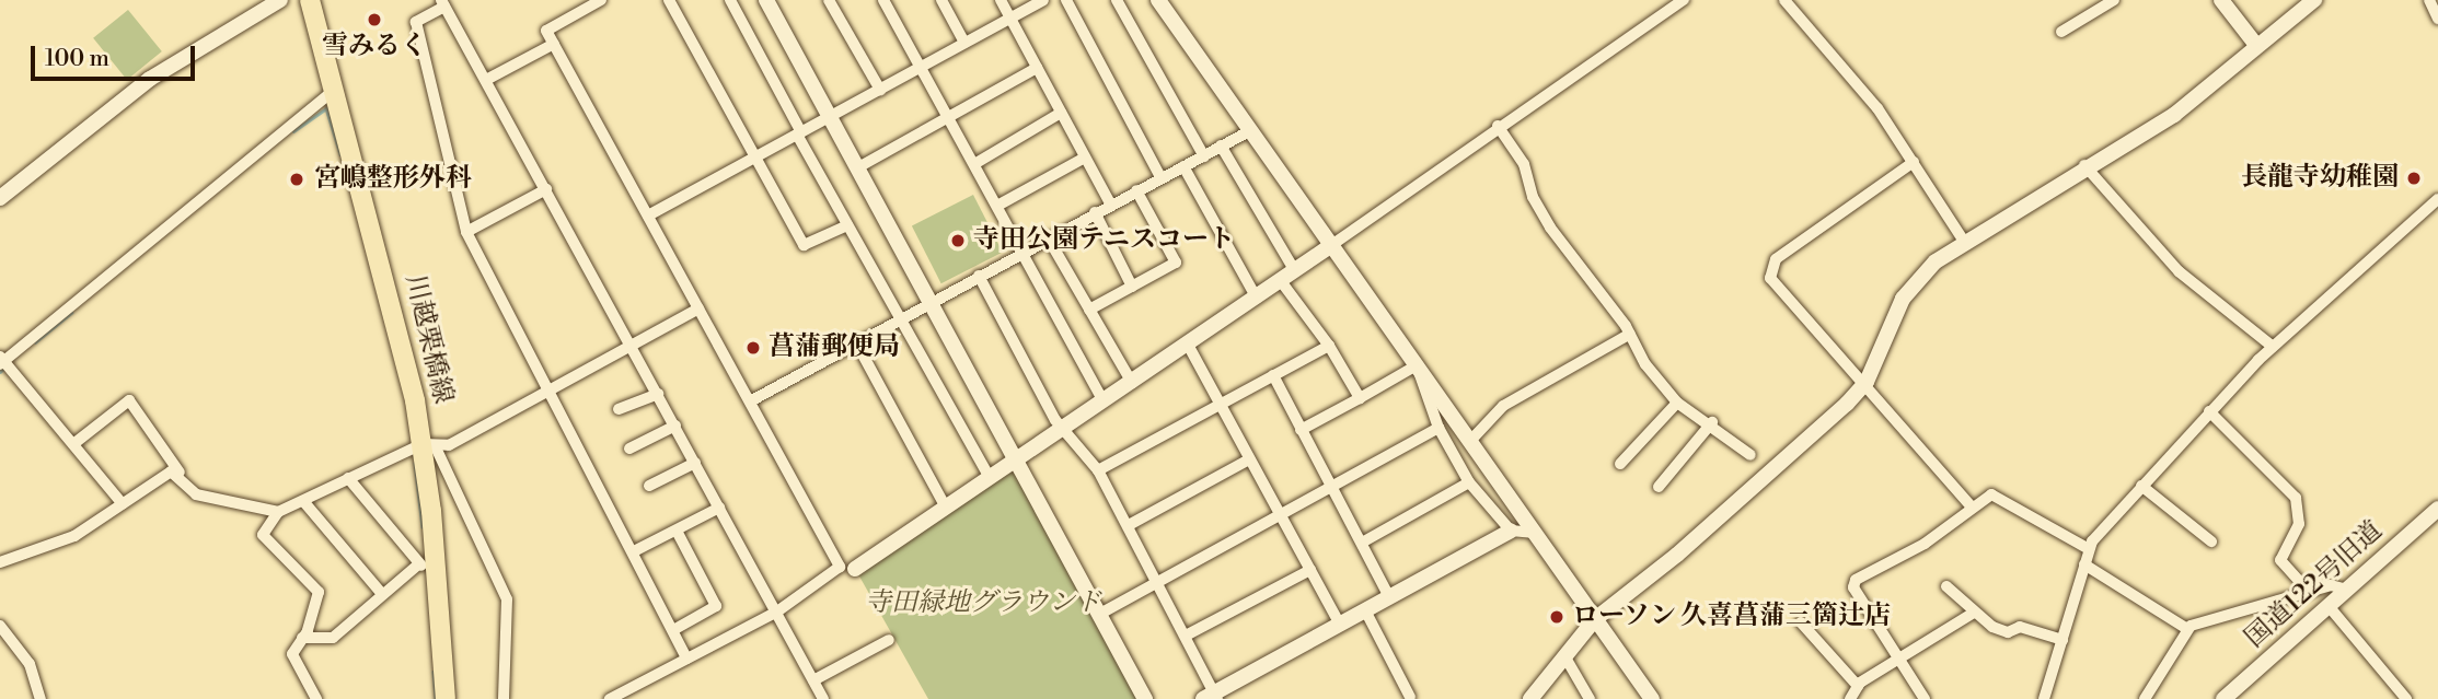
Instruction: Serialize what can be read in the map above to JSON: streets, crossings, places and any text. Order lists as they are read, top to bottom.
{
  "streets": {
    "main road": ["川越栗橋線"],
    "street": ["国道122号旧道"]
  },
  "parks": ["寺田緑地グラウンド"],
  "places": [
    "雪みるく",
    "長龍寺幼稚園",
    "宮嶋整形外科",
    "寺田公園テニスコート",
    "菖蒲郵便局",
    "ローソン 久喜菖蒲三箇辻店"
  ],
  "scale_bar": "100 m"
}
